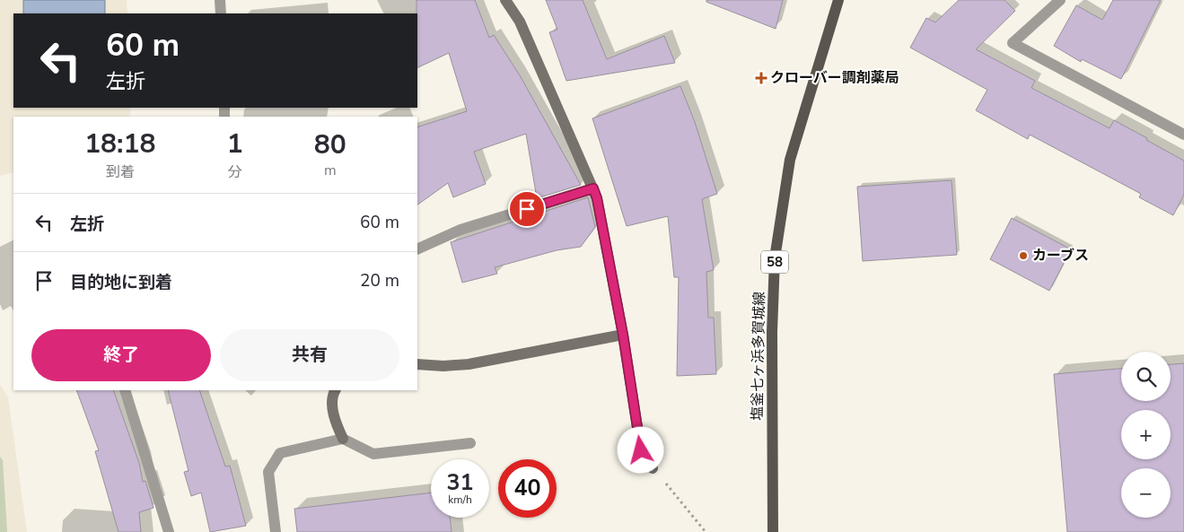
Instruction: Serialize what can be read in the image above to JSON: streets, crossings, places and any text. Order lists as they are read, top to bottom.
{
  "streets": {
    "main road": ["58", "塩釜七ヶ浜多賀城線"]
  },
  "places": {
    "health": ["クローバー調剤薬局"],
    "other": ["カーブス"]
  },
  "page": {
    "turn": ["60 m", "左折"],
    "eta": [
      "18:18",
      "到着",
      "1",
      "分",
      "80",
      "m"
    ],
    "list": [
      {
        "name": "左折",
        "value": "60 m"
      },
      {
        "name": "目的地に到着",
        "value": "20 m"
      }
    ],
    "buttons": ["終了", "共有"],
    "map_buttons": ["+", "−"],
    "speed": "31 km/h",
    "limit": "40"
  }
}
